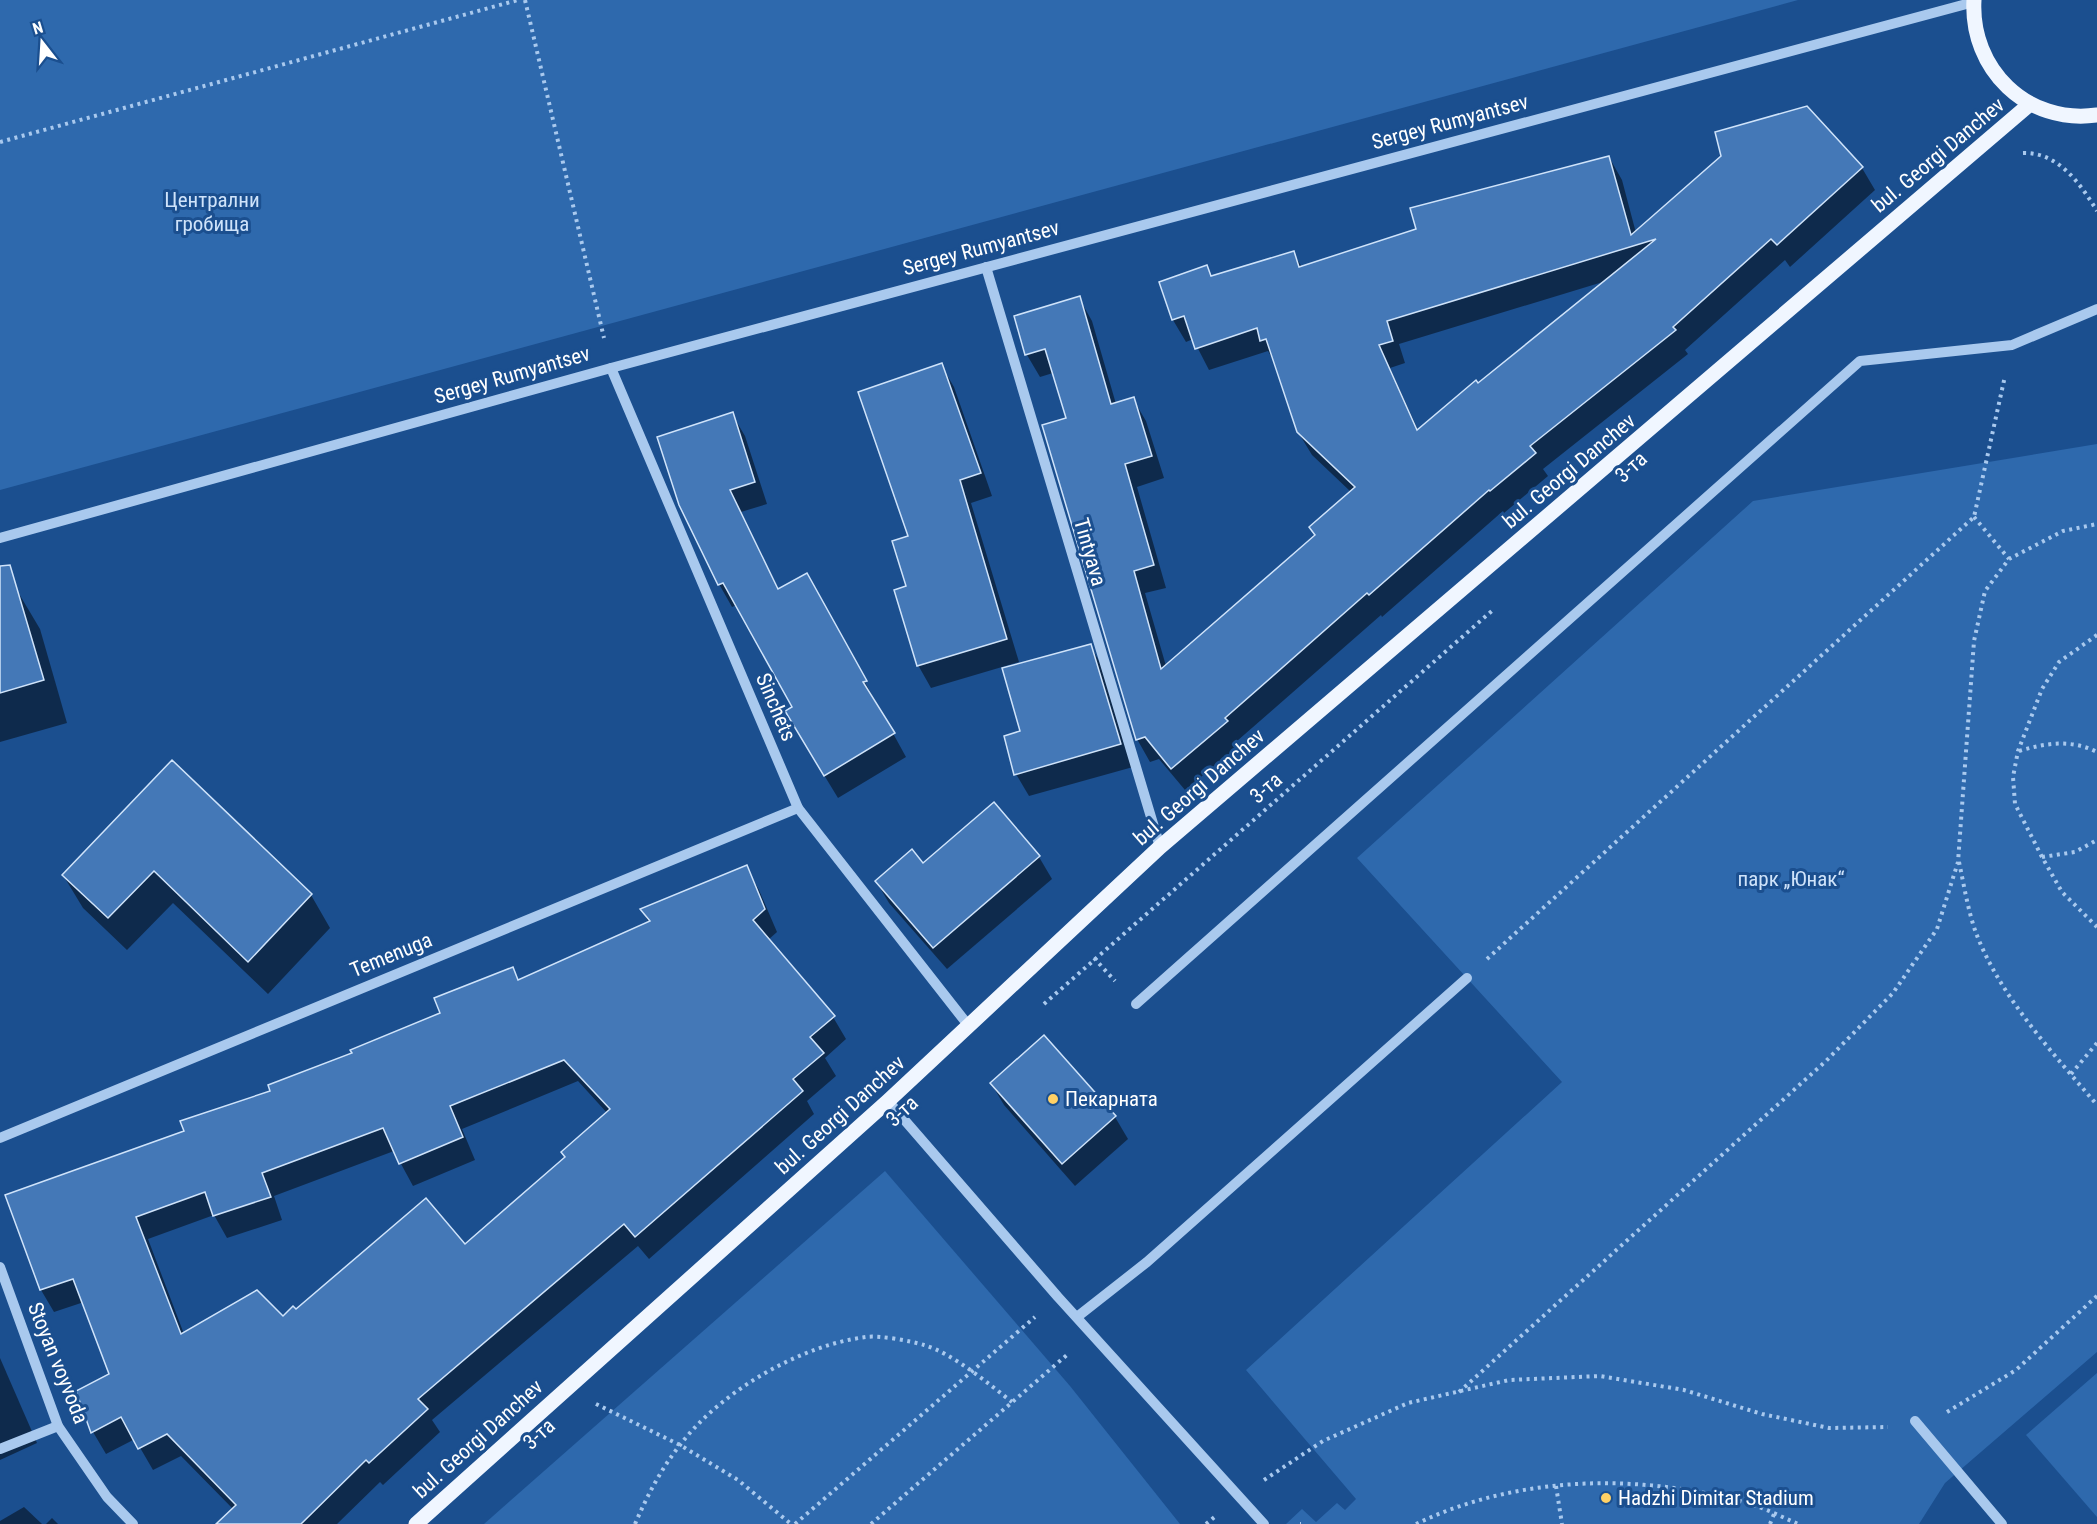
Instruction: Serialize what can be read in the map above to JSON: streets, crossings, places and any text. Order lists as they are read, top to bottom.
{
  "streets": {
    "main road": ["bul. Georgi Danchev"],
    "street": [
      "Sergey Rumyantsev",
      "Tintyava",
      "Sinchets",
      "Temenuga",
      "Stoyan voyvoda"
    ],
    "path": ["3-та"]
  },
  "crossings": [
    ["Sergey Rumyantsev", "Tintyava"],
    ["Sergey Rumyantsev", "Sinchets"],
    ["bul. Georgi Danchev", "Tintyava"],
    ["bul. Georgi Danchev", "Sinchets"],
    ["Sinchets", "Temenuga"]
  ],
  "parks": ["Централни гробища", "парк „Юнак“"],
  "places": ["Пекарната", "Hadzhi Dimitar Stadium"],
  "north": "top"
}
